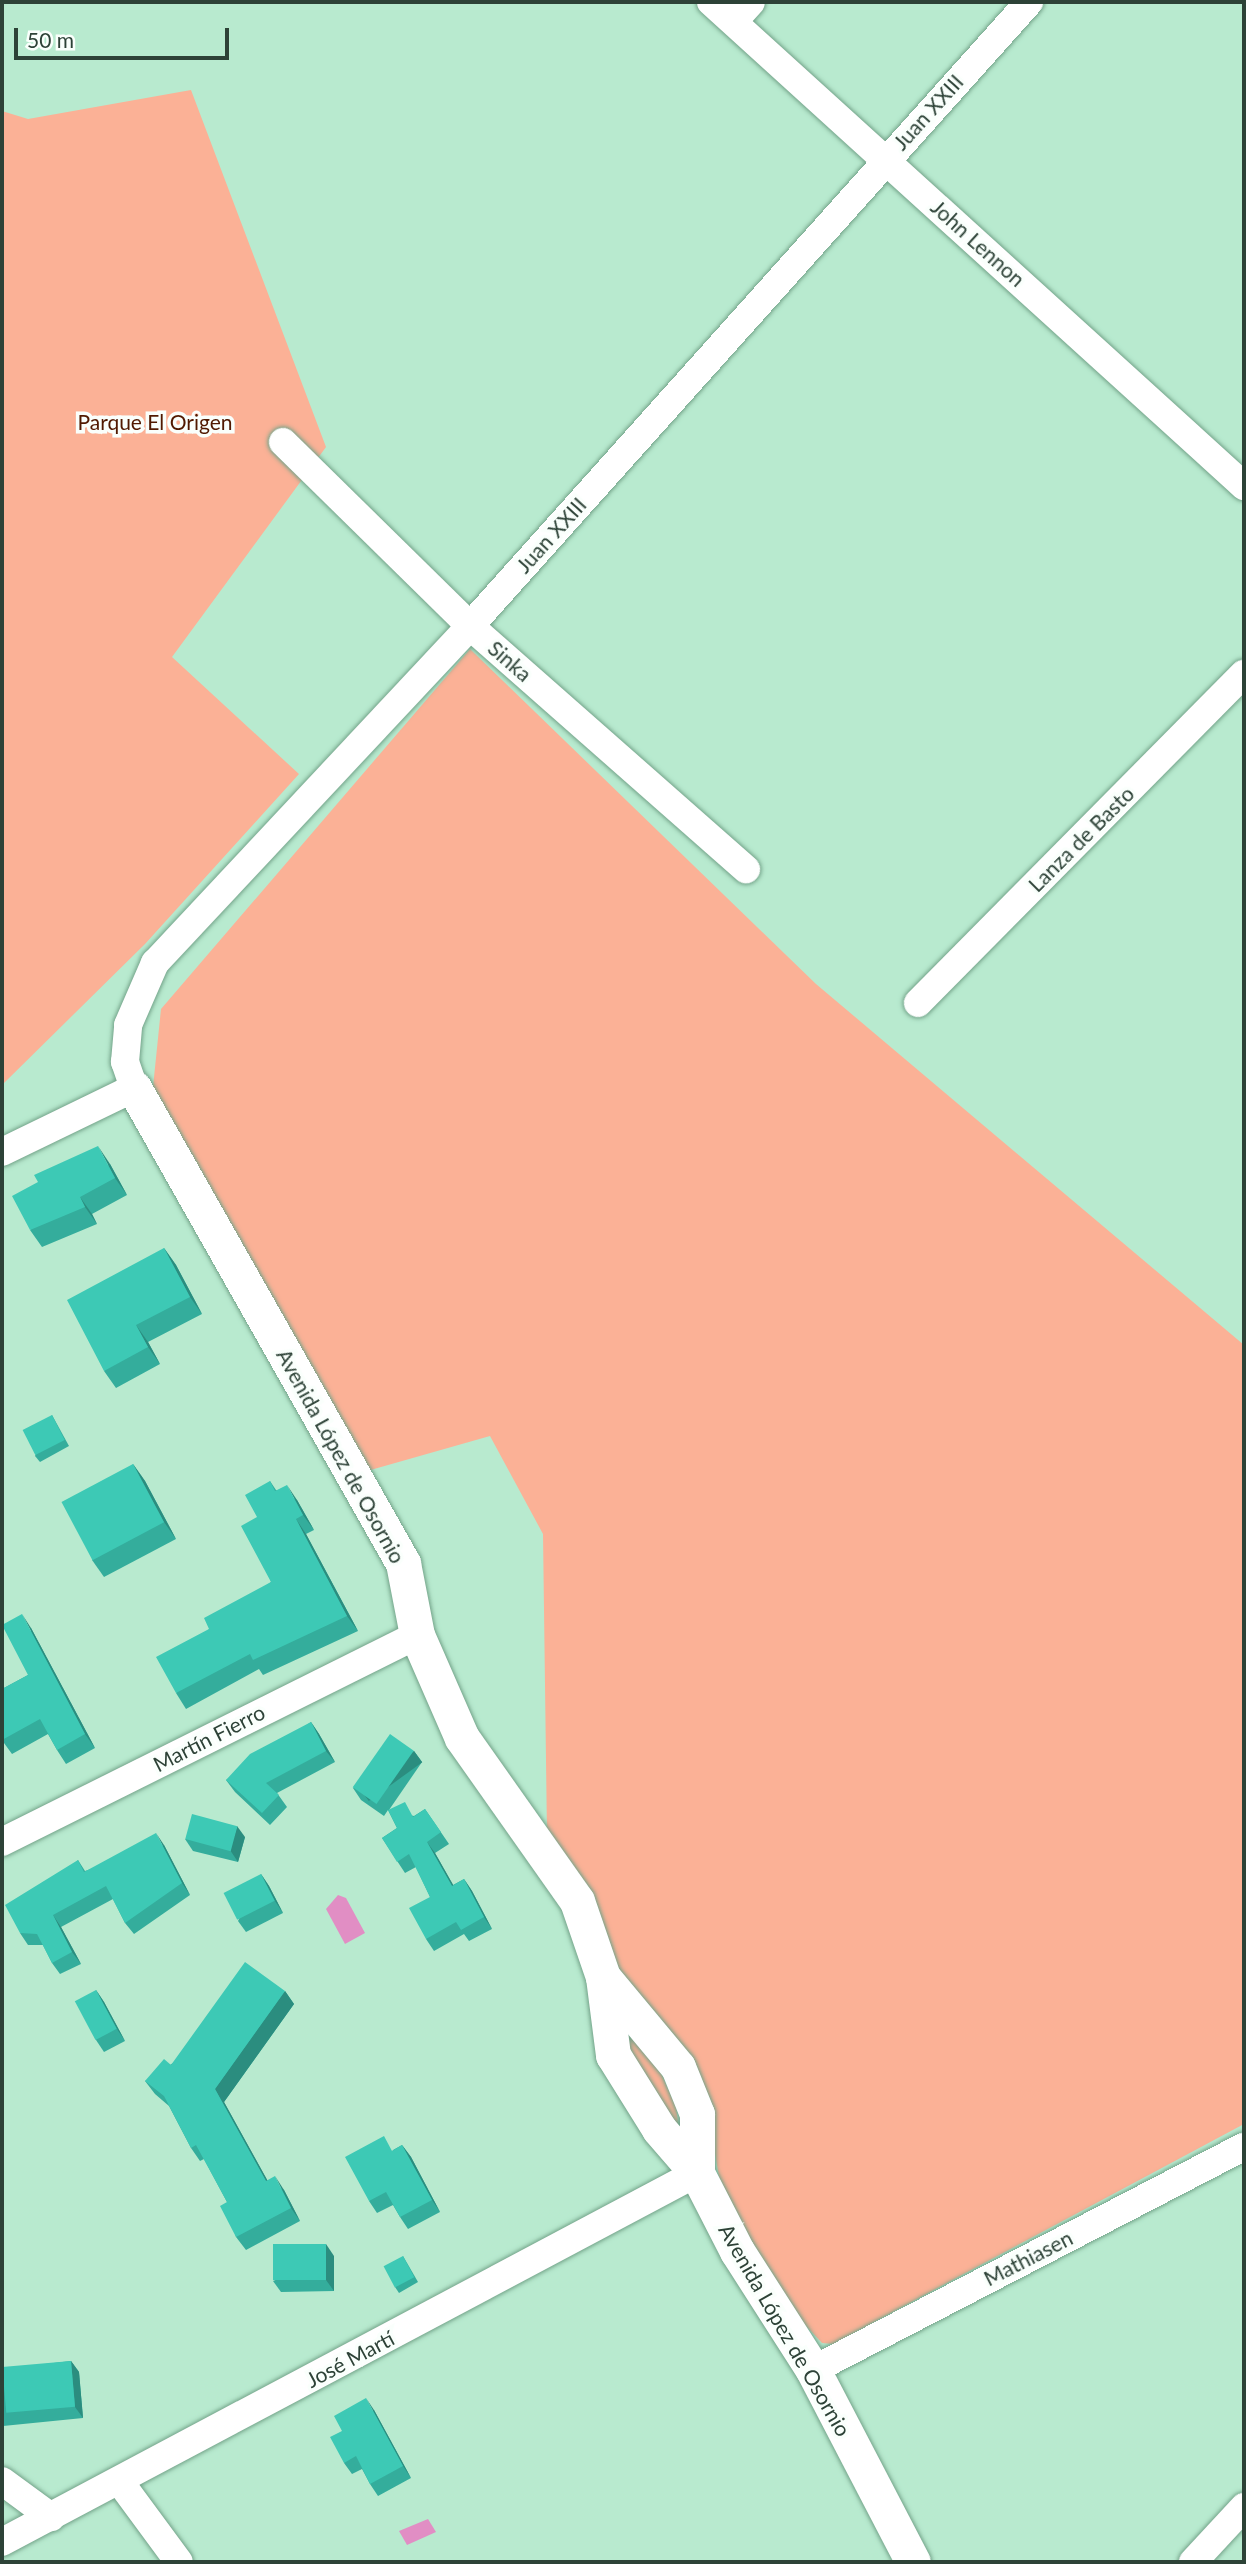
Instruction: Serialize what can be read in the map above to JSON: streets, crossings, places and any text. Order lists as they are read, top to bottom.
{
  "streets": {
    "street": [
      "Juan XXIII",
      "John Lennon",
      "Sinka",
      "Lanza de Basto",
      "Avenida López de Osornio",
      "Martín Fierro",
      "Mathiasen",
      "José Martí"
    ]
  },
  "crossings": [
    ["Juan XXIII", "John Lennon"],
    ["Juan XXIII", "Sinka"],
    ["Juan XXIII", "Avenida López de Osornio"],
    ["Avenida López de Osornio", "Martín Fierro"],
    ["Avenida López de Osornio", "Mathiasen"],
    ["Avenida López de Osornio", "José Martí"]
  ],
  "parks": ["Parque El Origen"],
  "scale_bar": "50 m"
}
